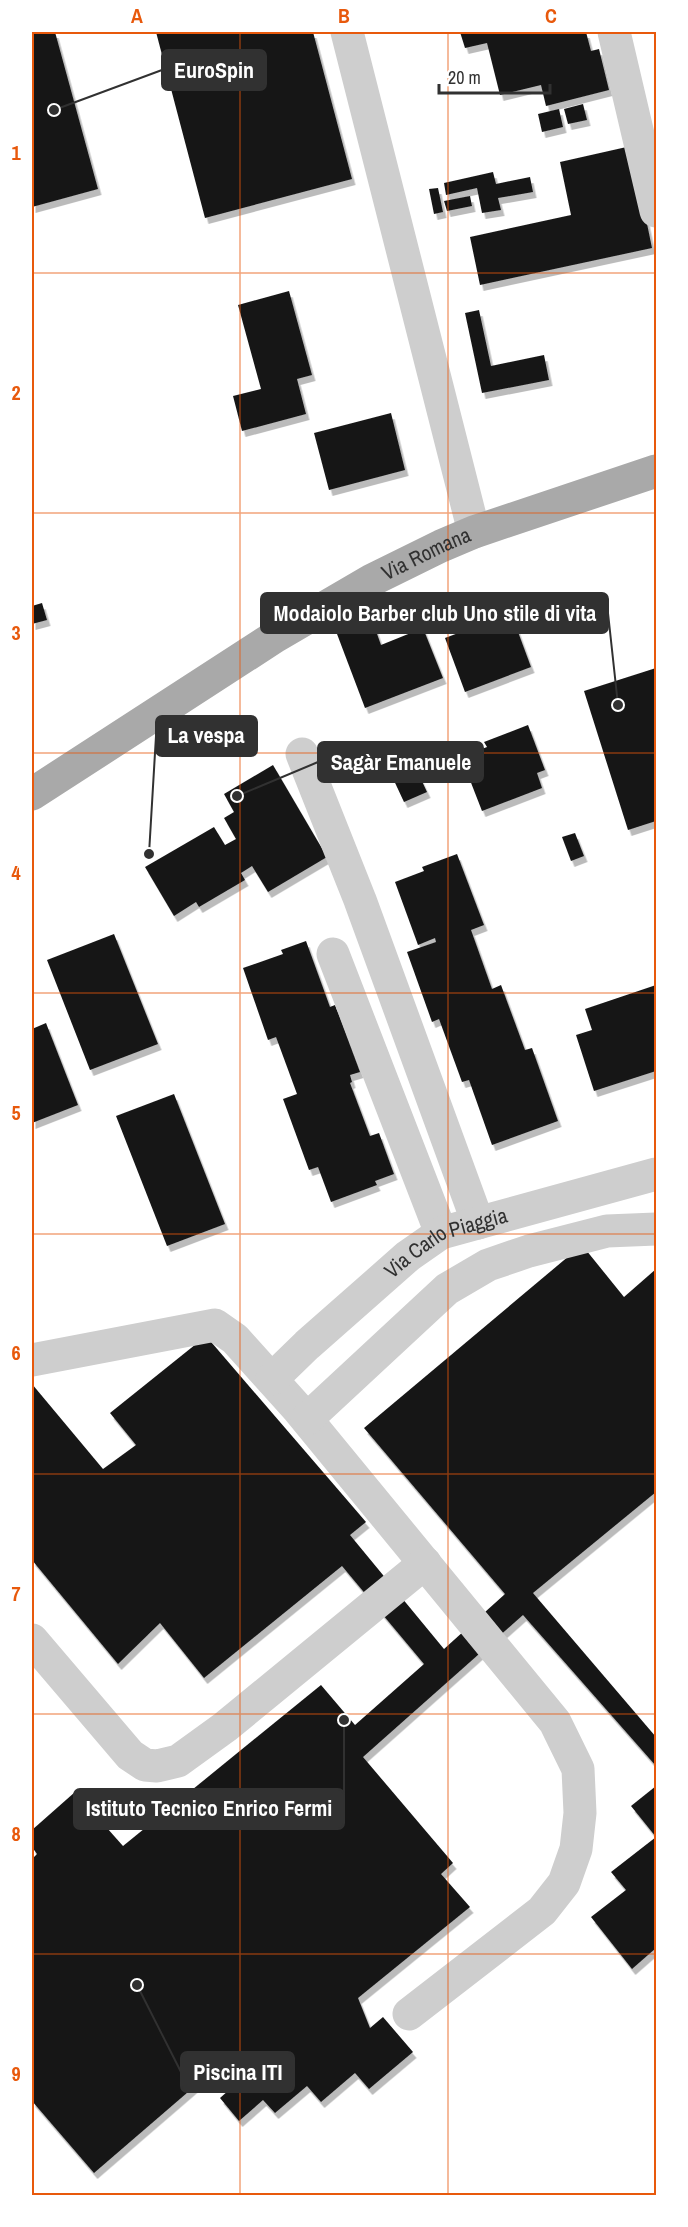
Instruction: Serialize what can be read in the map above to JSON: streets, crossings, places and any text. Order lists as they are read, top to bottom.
{
  "streets": {
    "main road": ["Via Romana"],
    "street": ["Via Carlo Piaggia"]
  },
  "places": [
    "EuroSpin",
    "Modaiolo Barber club Uno stile di vita",
    "Sagàr Emanuele",
    "La vespa",
    "Istituto Tecnico Enrico Fermi",
    "Piscina ITI"
  ],
  "scale_bar": "20 m",
  "grid": {
    "columns": ["A", "B", "C"],
    "rows": [
      "1",
      "2",
      "3",
      "4",
      "5",
      "6",
      "7",
      "8",
      "9"
    ]
  }
}
